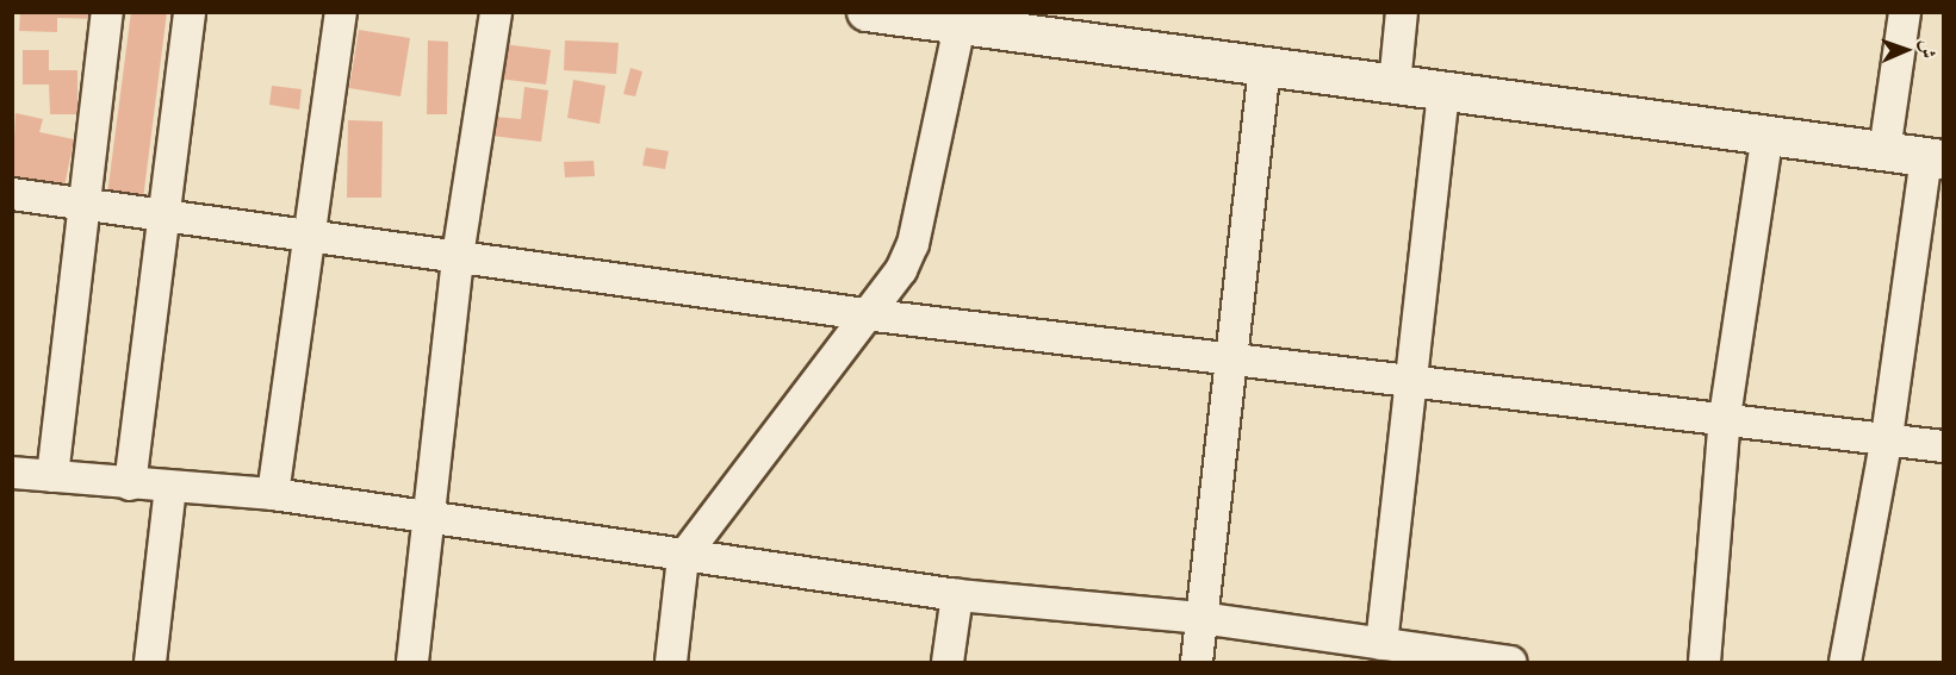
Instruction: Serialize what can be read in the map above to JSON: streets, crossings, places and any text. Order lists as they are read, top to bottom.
{
  "north": "right"
}
